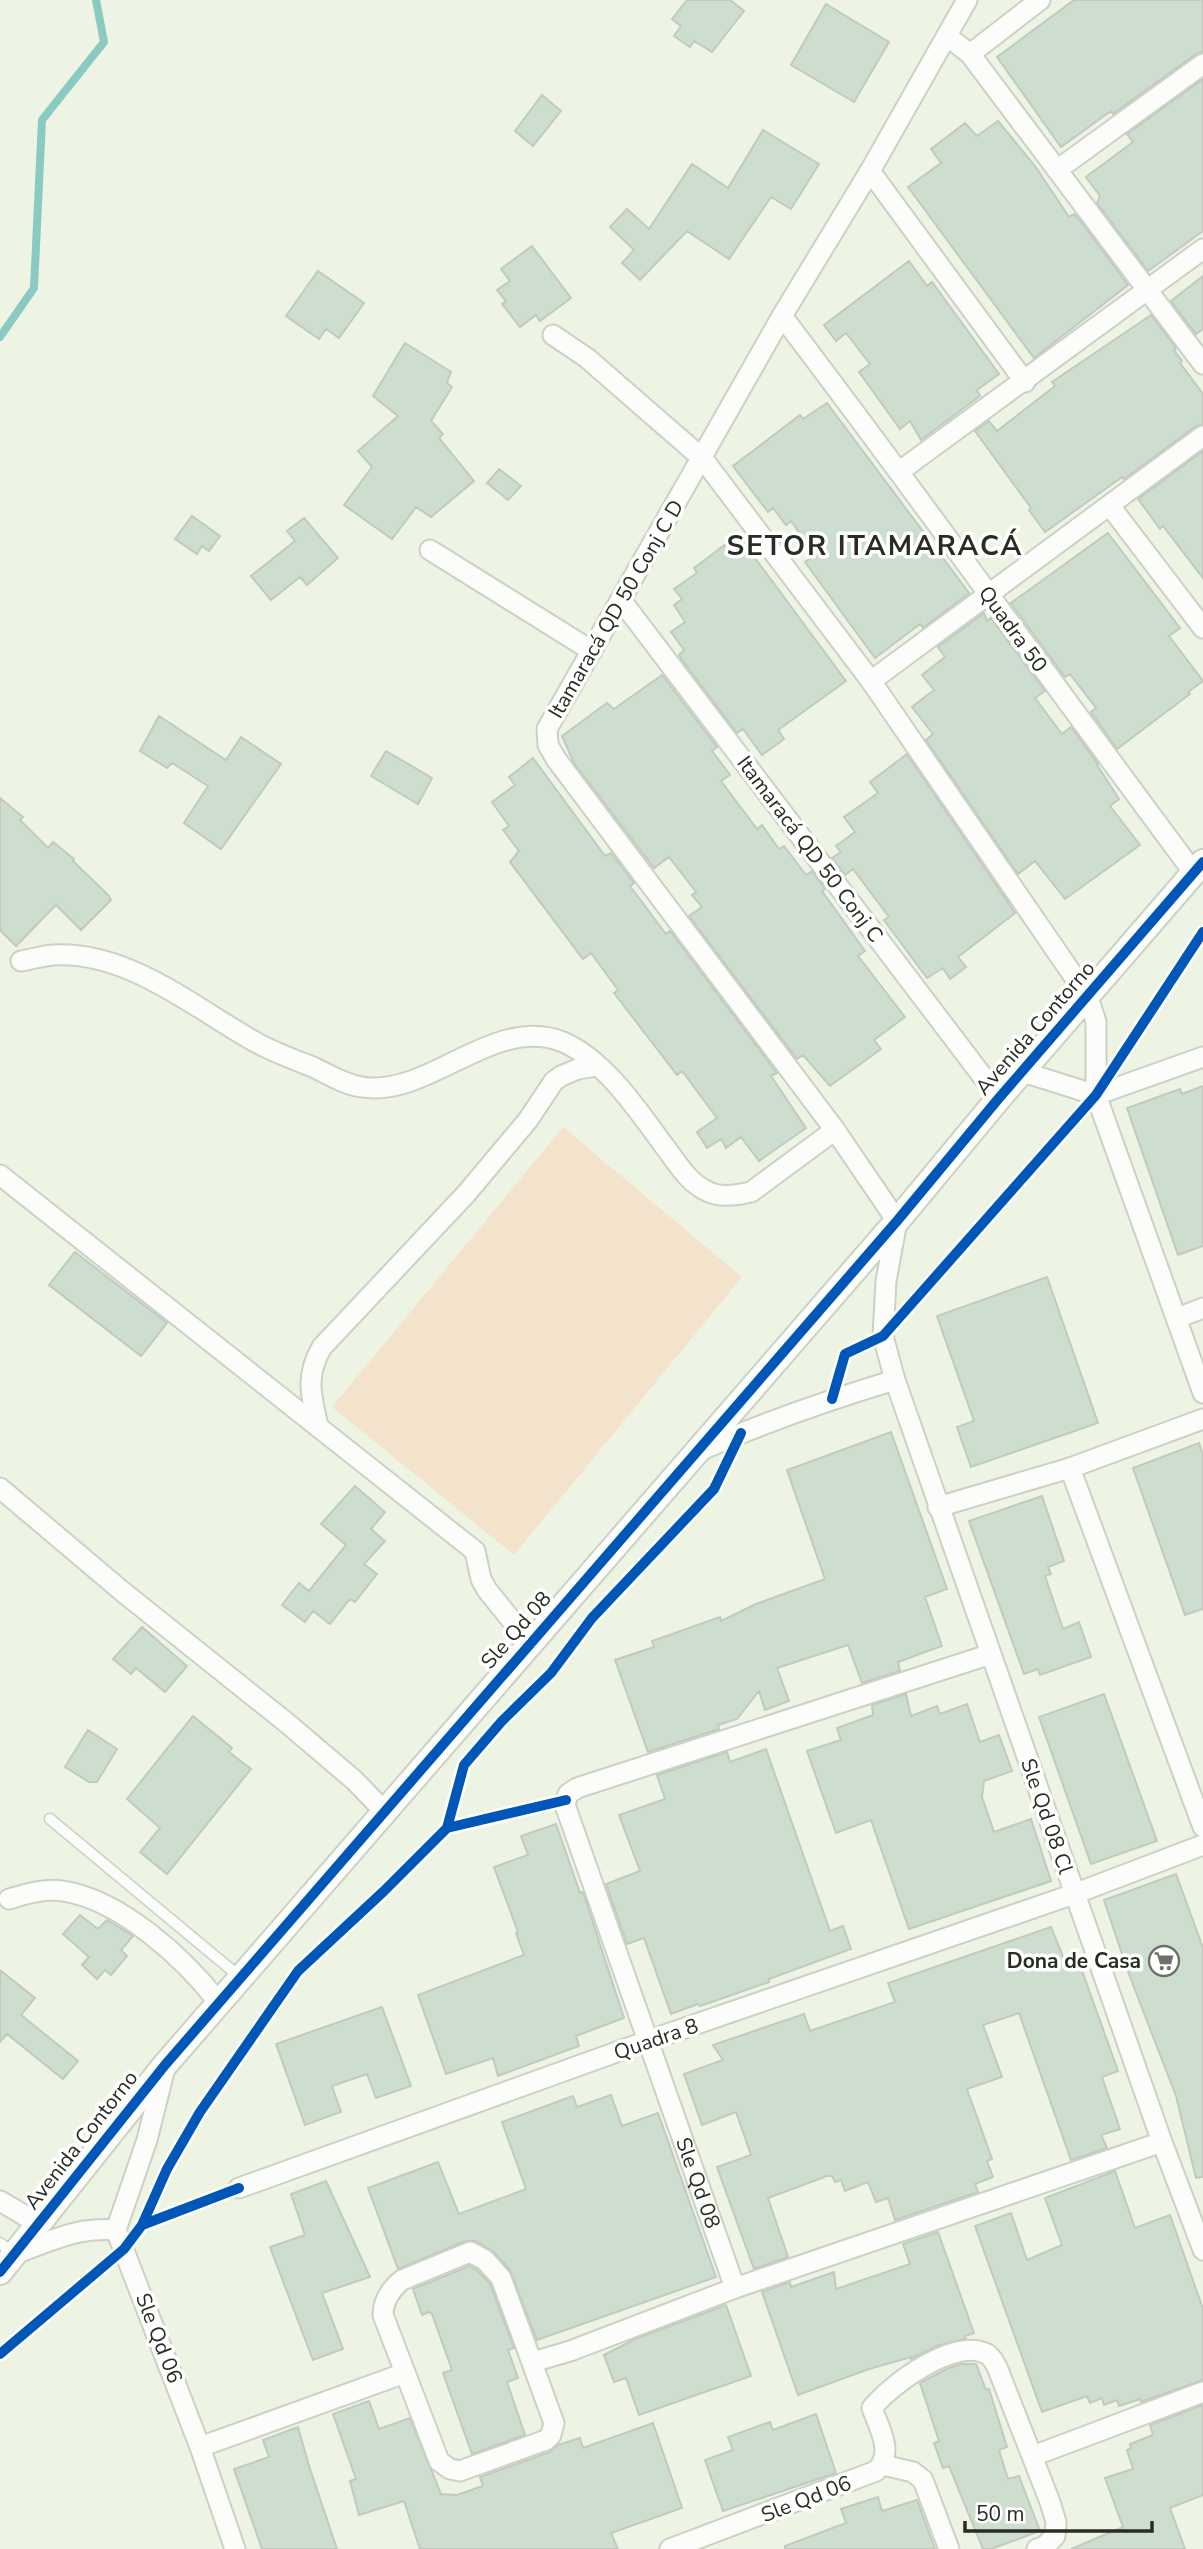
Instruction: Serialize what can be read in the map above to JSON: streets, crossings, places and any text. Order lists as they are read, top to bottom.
{
  "streets": {
    "street": [
      "Itamaracá QD 50 Conj C D",
      "Quadra 50",
      "Itamaracá QD 50 Conj C",
      "Avenida Contorno",
      "Sle Qd 08",
      "Sle Qd 08 Cl",
      "Quadra 8",
      "Sle Qd 06"
    ]
  },
  "crossings": [
    ["Itamaracá QD 50 Conj C D", "Quadra 50"],
    ["Itamaracá QD 50 Conj C D", "Itamaracá QD 50 Conj C"],
    ["Itamaracá QD 50 Conj C D", "Avenida Contorno"],
    ["Itamaracá QD 50 Conj C D", "Sle Qd 08"],
    ["Itamaracá QD 50 Conj C D", "Sle Qd 08 Cl"],
    ["Quadra 50", "Avenida Contorno"],
    ["Itamaracá QD 50 Conj C", "Avenida Contorno"],
    ["Avenida Contorno", "Sle Qd 08"],
    ["Avenida Contorno", "Sle Qd 08 Cl"],
    ["Sle Qd 08", "Sle Qd 08 Cl"],
    ["Sle Qd 08", "Quadra 8"],
    ["Sle Qd 08 Cl", "Quadra 8"]
  ],
  "districts": ["SETOR ITAMARACÁ"],
  "places": {
    "supermarket": ["Dona de Casa"]
  },
  "scale_bar": "50 m"
}
